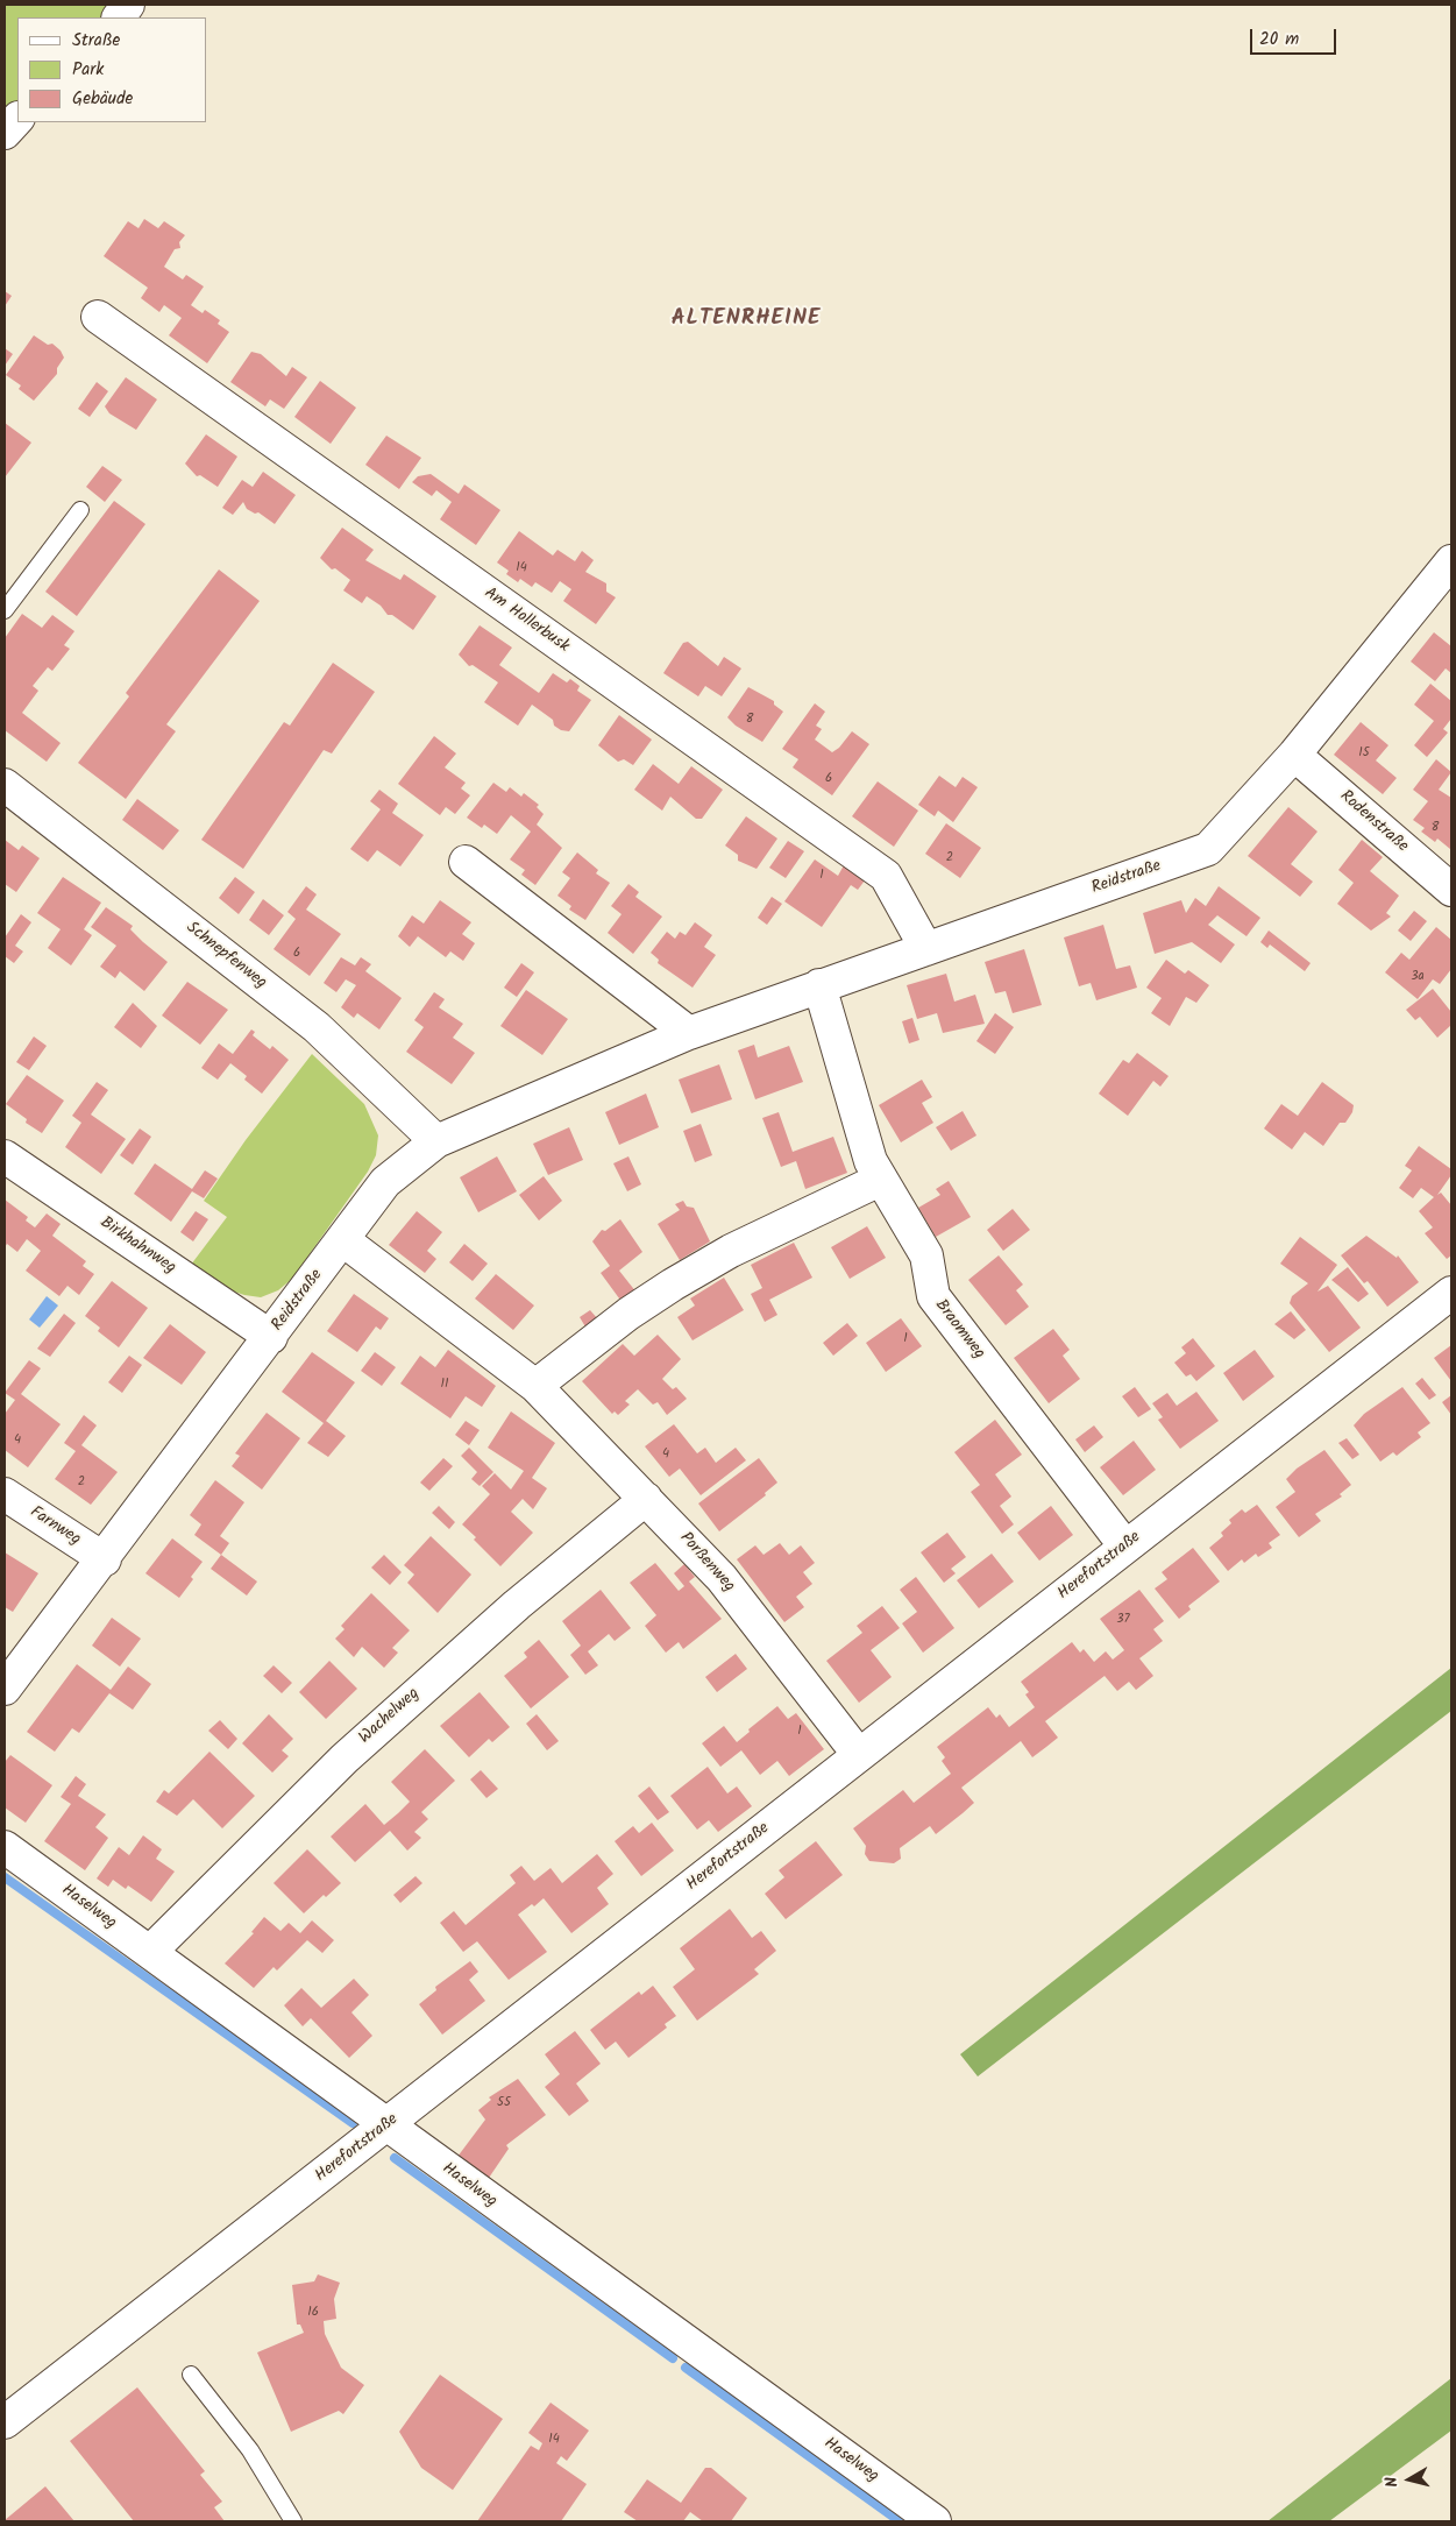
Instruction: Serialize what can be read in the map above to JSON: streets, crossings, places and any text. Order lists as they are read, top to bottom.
{
  "streets": {
    "street": [
      "Am Hollerbusk",
      "Rodenstraße",
      "Reidstraße",
      "Schnepfenweg",
      "Birkhahnweg",
      "Braomweg",
      "Farnweg",
      "Porßenweg",
      "Herefortstraße",
      "Wachelweg",
      "Haselweg"
    ]
  },
  "crossings": [
    ["Am Hollerbusk", "Reidstraße"],
    ["Rodenstraße", "Reidstraße"],
    ["Reidstraße", "Schnepfenweg"],
    ["Reidstraße", "Birkhahnweg"],
    ["Reidstraße", "Braomweg"],
    ["Reidstraße", "Farnweg"],
    ["Reidstraße", "Porßenweg"],
    ["Braomweg", "Herefortstraße"],
    ["Porßenweg", "Herefortstraße"],
    ["Porßenweg", "Wachelweg"],
    ["Herefortstraße", "Haselweg"],
    ["Wachelweg", "Haselweg"]
  ],
  "districts": ["ALTENRHEINE"],
  "house_numbers": [
    "14",
    "8",
    "15",
    "6",
    "8",
    "2",
    "1",
    "6",
    "3a",
    "1",
    "11",
    "4",
    "4",
    "2",
    "37",
    "1",
    "55",
    "16",
    "14"
  ],
  "legend": ["Straße", "Park", "Gebäude"],
  "scale_bar": "20 m",
  "north": "left"
}
